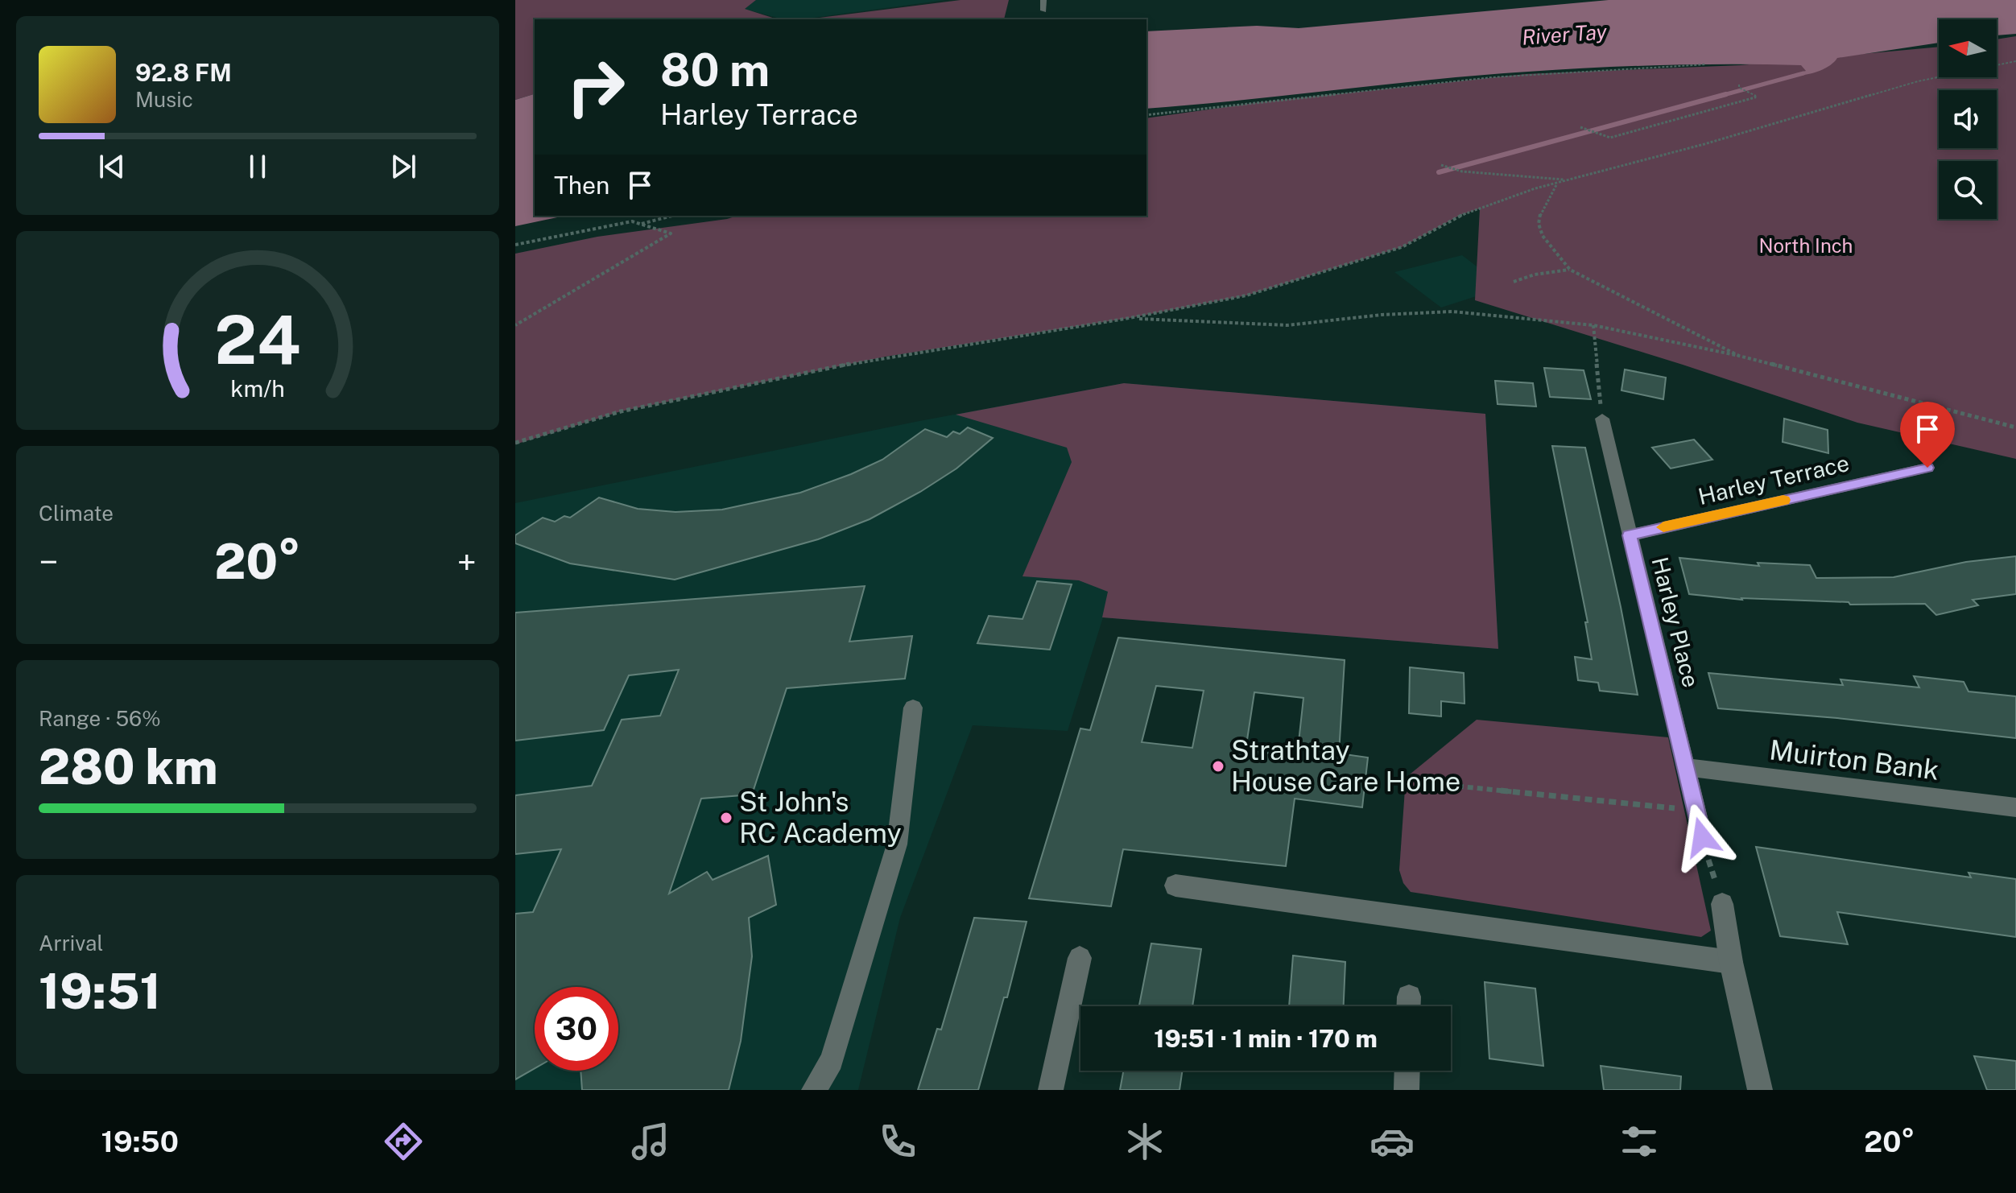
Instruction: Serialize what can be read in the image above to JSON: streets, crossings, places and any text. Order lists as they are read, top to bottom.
{
  "streets": {
    "street": ["Harley Terrace", "Harley Place", "Muirton Bank"]
  },
  "crossings": [
    ["Harley Terrace", "Harley Place"],
    ["Harley Place", "Muirton Bank"]
  ],
  "water": ["River Tay"],
  "parks": ["North Inch"],
  "places": ["Strathtay House Care Home", "St John's RC Academy"],
  "north": "left",
  "page": {
    "turn": ["80 m", "Harley Terrace"],
    "song": ["92.8 FM", "Music"],
    "then": "Then",
    "tile": [
      "Climate",
      ["Range · 56%", "280 km"],
      ["Arrival", "19:51"]
    ],
    "heat": ["−", "20°", "+"],
    "limit": "30",
    "trip": "19:51 · 1 min · 170 m",
    "tabs": ["19:50", "20°"],
    "gauge": ["24", "km/h"]
  }
}
